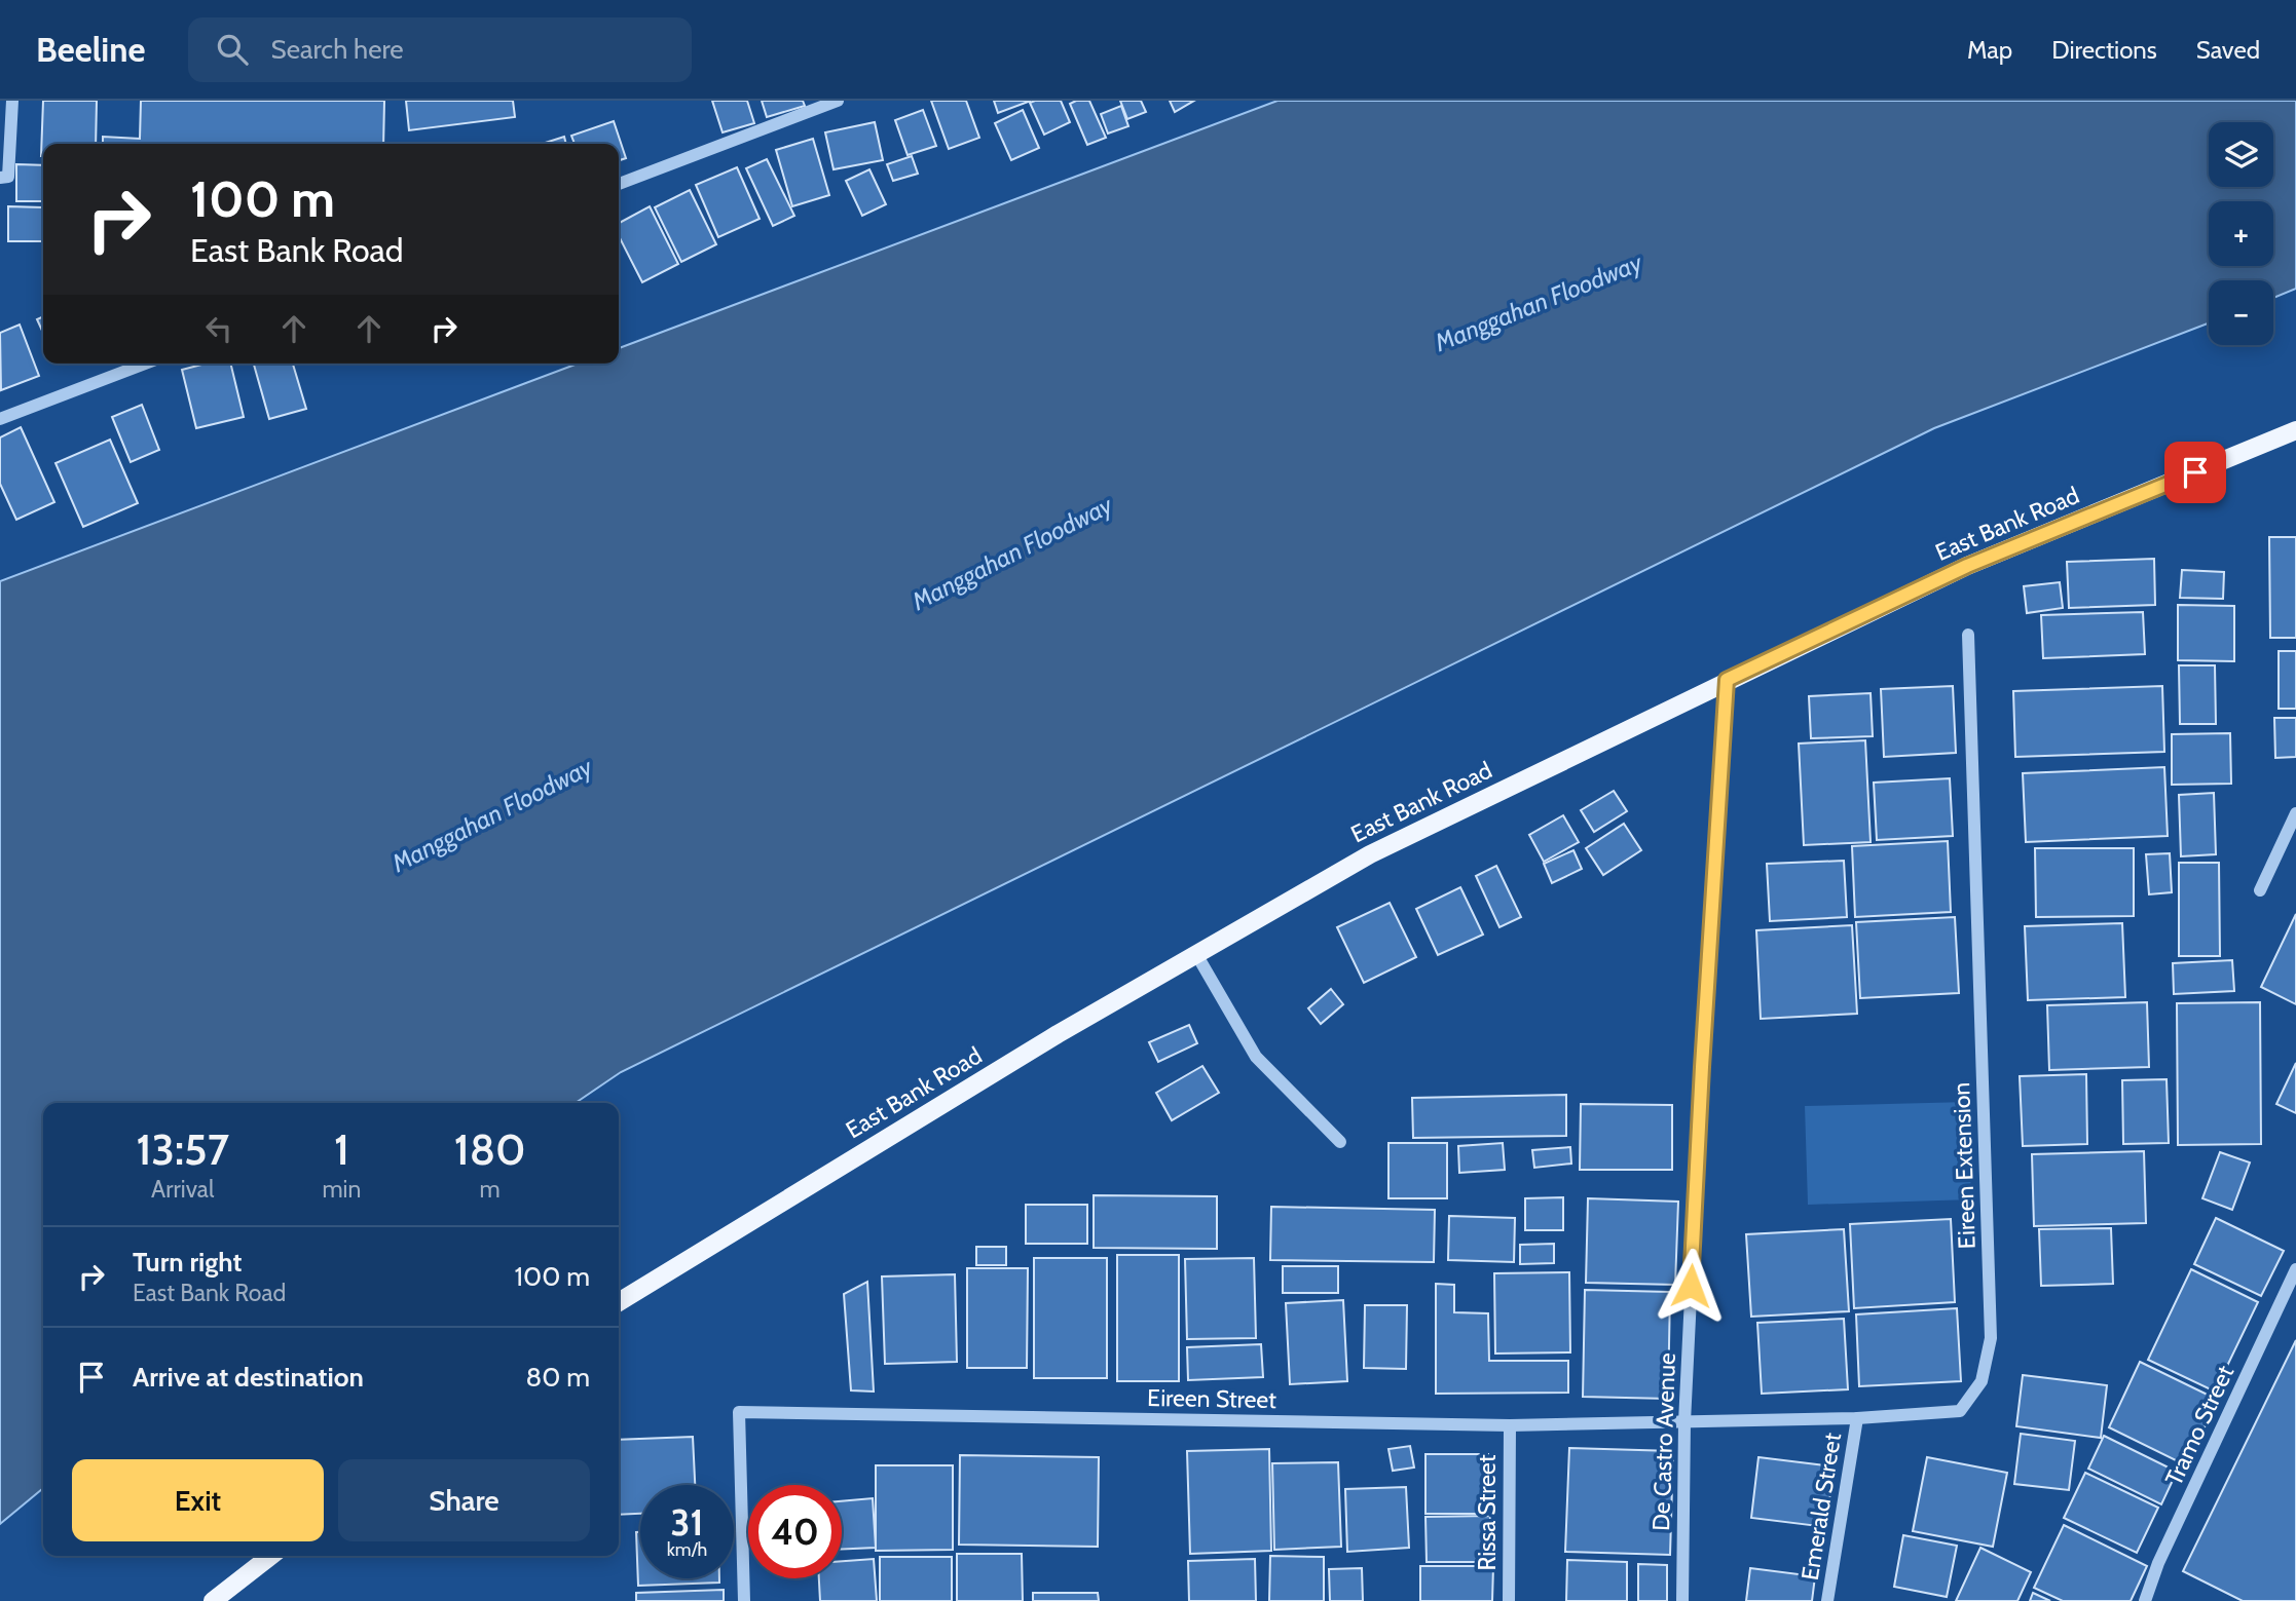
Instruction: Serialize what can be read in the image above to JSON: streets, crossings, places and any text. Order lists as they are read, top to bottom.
{
  "streets": {
    "main road": ["East Bank Road"],
    "street": [
      "Eireen Extension",
      "Eireen Street",
      "Tramo Street",
      "De Castro Avenue",
      "Emerald Street",
      "Rissa Street"
    ]
  },
  "crossings": [
    ["East Bank Road", "De Castro Avenue"],
    ["Eireen Extension", "Eireen Street"],
    ["Eireen Extension", "De Castro Avenue"],
    ["Eireen Extension", "Emerald Street"],
    ["Eireen Street", "De Castro Avenue"],
    ["Eireen Street", "Rissa Street"]
  ],
  "water": ["Manggahan Floodway"],
  "page": {
    "header": "Beeline",
    "search": "Search here",
    "nav": ["Map", "Directions", "Saved"],
    "map_buttons": ["+", "−"],
    "turn": ["100 m", "East Bank Road"],
    "eta": [
      "13:57",
      "Arrival",
      "1",
      "min",
      "180",
      "m"
    ],
    "list": [
      {
        "name": "Turn right",
        "note": "East Bank Road",
        "value": "100 m"
      },
      {
        "name": "Arrive at destination",
        "value": "80 m"
      }
    ],
    "buttons": ["Exit", "Share"],
    "speed": "31 km/h",
    "limit": "40"
  }
}
